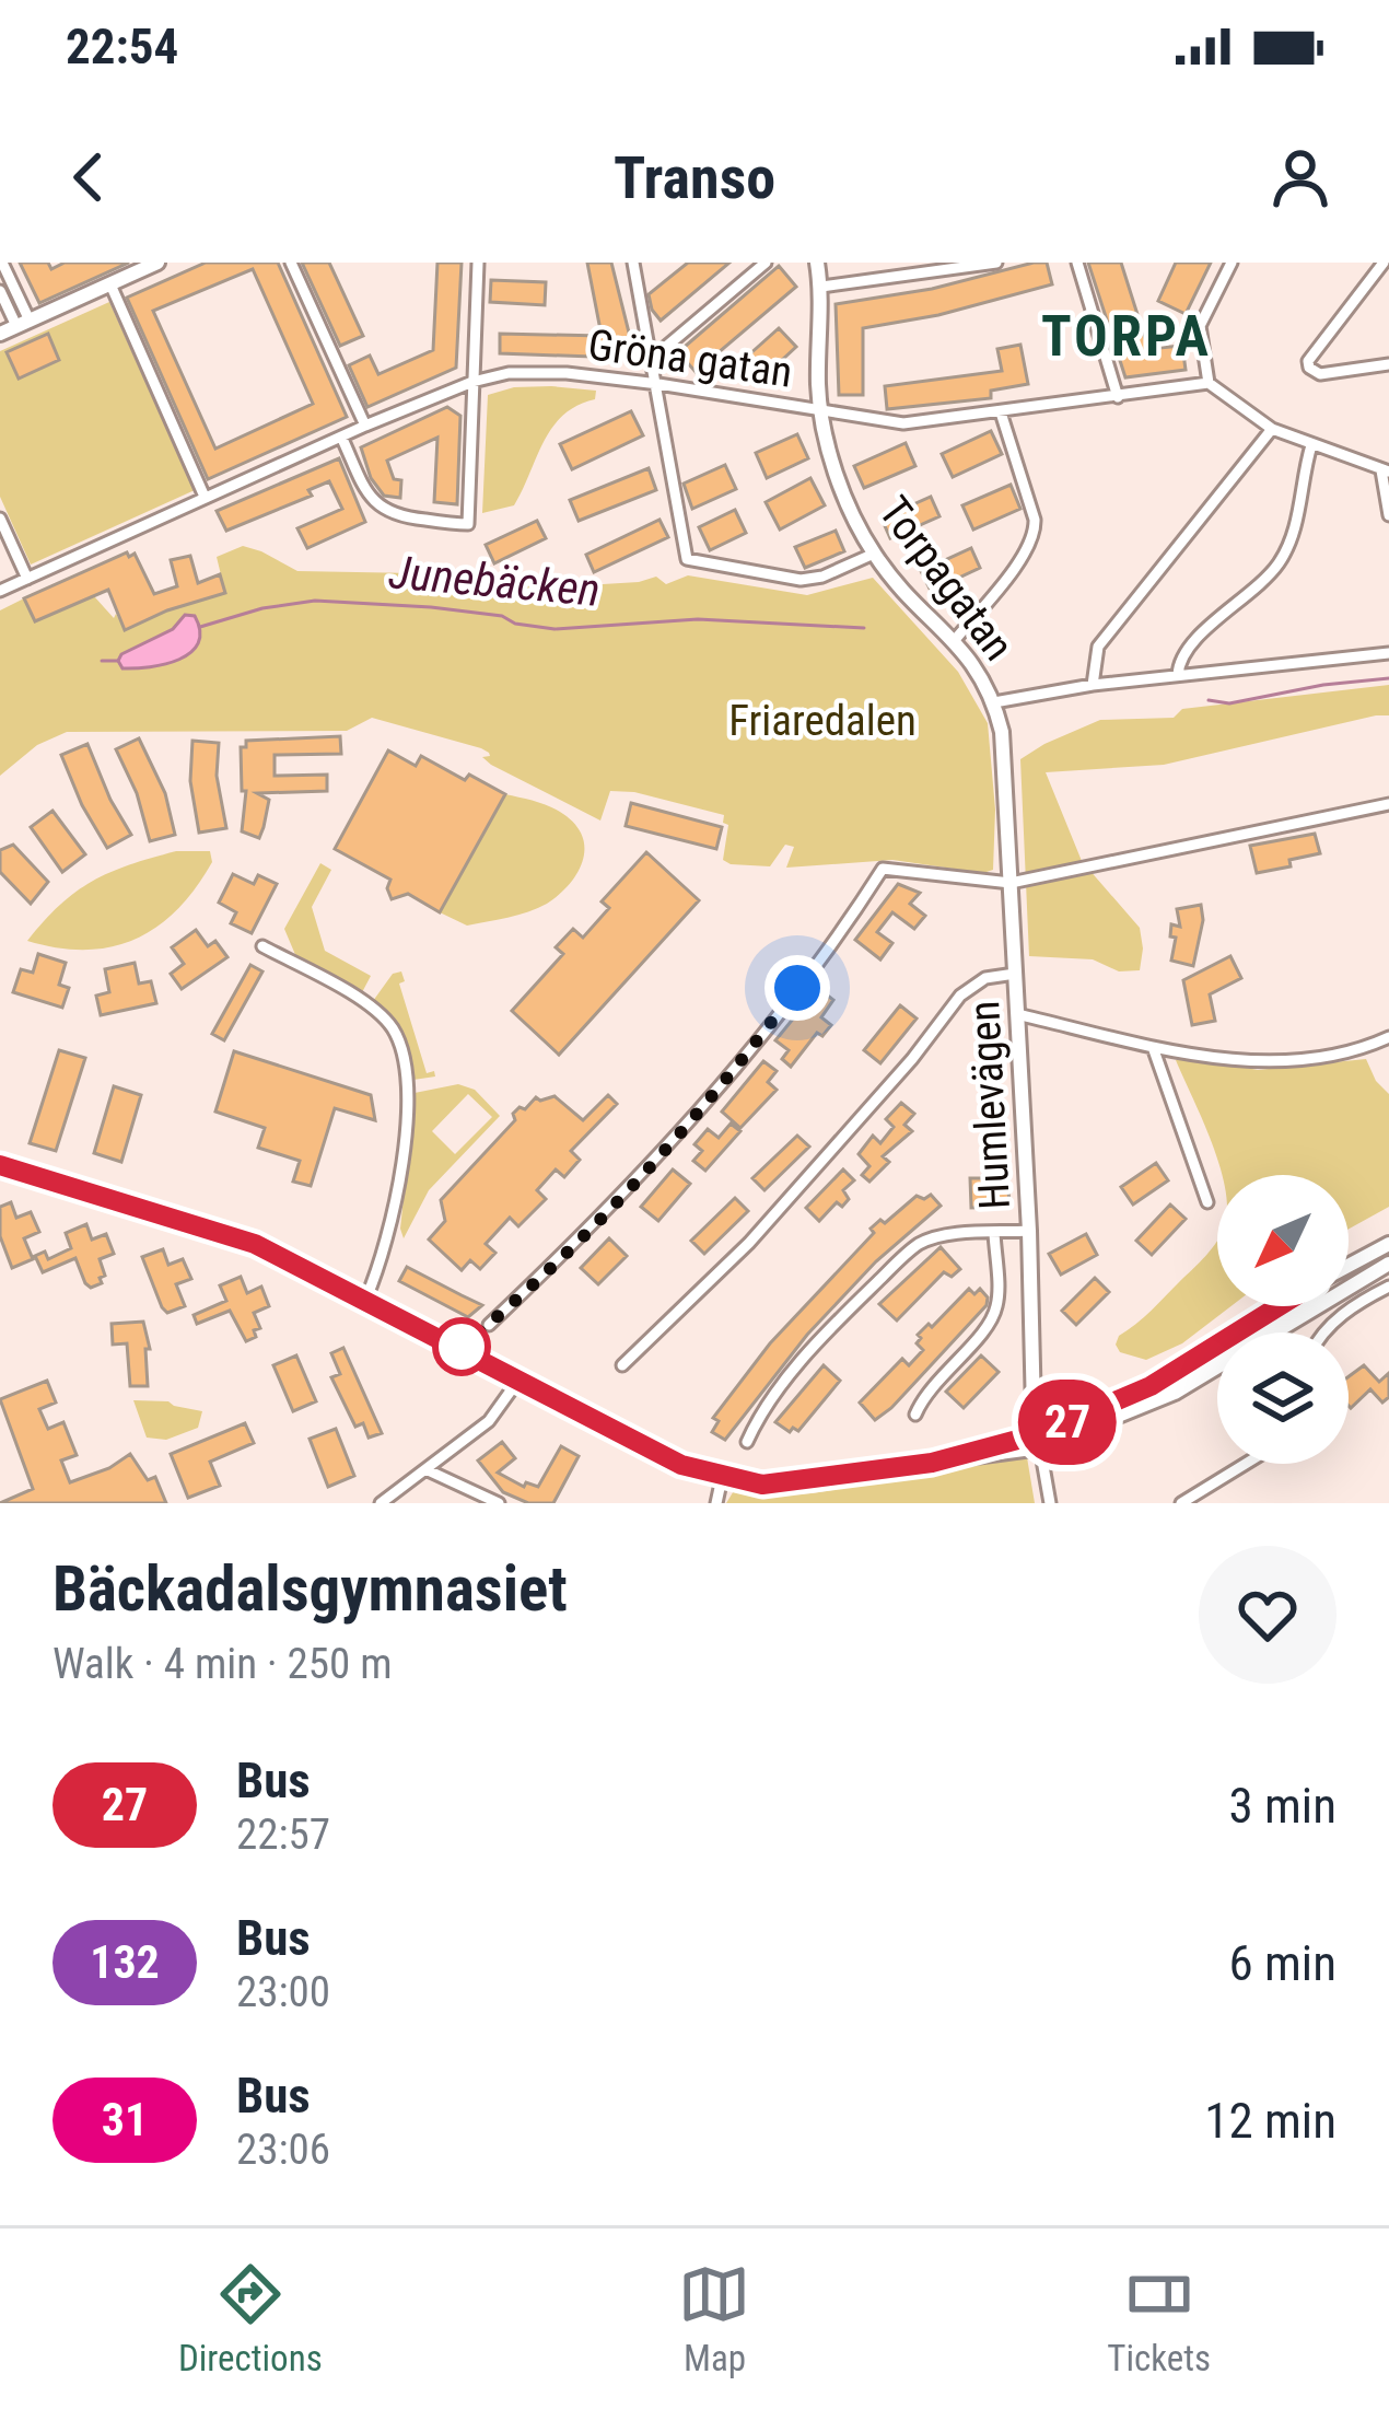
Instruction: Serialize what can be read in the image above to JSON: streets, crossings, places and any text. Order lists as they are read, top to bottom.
{
  "streets": {
    "street": ["Gröna gatan", "Torpagatan", "Humlevägen"]
  },
  "crossings": [
    ["Gröna gatan", "Torpagatan"],
    ["Torpagatan", "Humlevägen"]
  ],
  "districts": ["TORPA"],
  "water": ["Junebäcken"],
  "parks": ["Friaredalen"],
  "lines": ["bus line 27"],
  "north": "bottom left",
  "page": {
    "status": "22:54",
    "header": "Transo",
    "on_map": "27",
    "heading": ["Bäckadalsgymnasiet", "Walk · 4 min · 250 m"],
    "list": [
      {
        "mark": "27",
        "name": "Bus",
        "note": "22:57",
        "value": "3 min"
      },
      {
        "mark": "132",
        "name": "Bus",
        "note": "23:00",
        "value": "6 min"
      },
      {
        "mark": "31",
        "name": "Bus",
        "note": "23:06",
        "value": "12 min"
      }
    ],
    "tabs": ["Directions", "Map", "Tickets"]
  }
}
